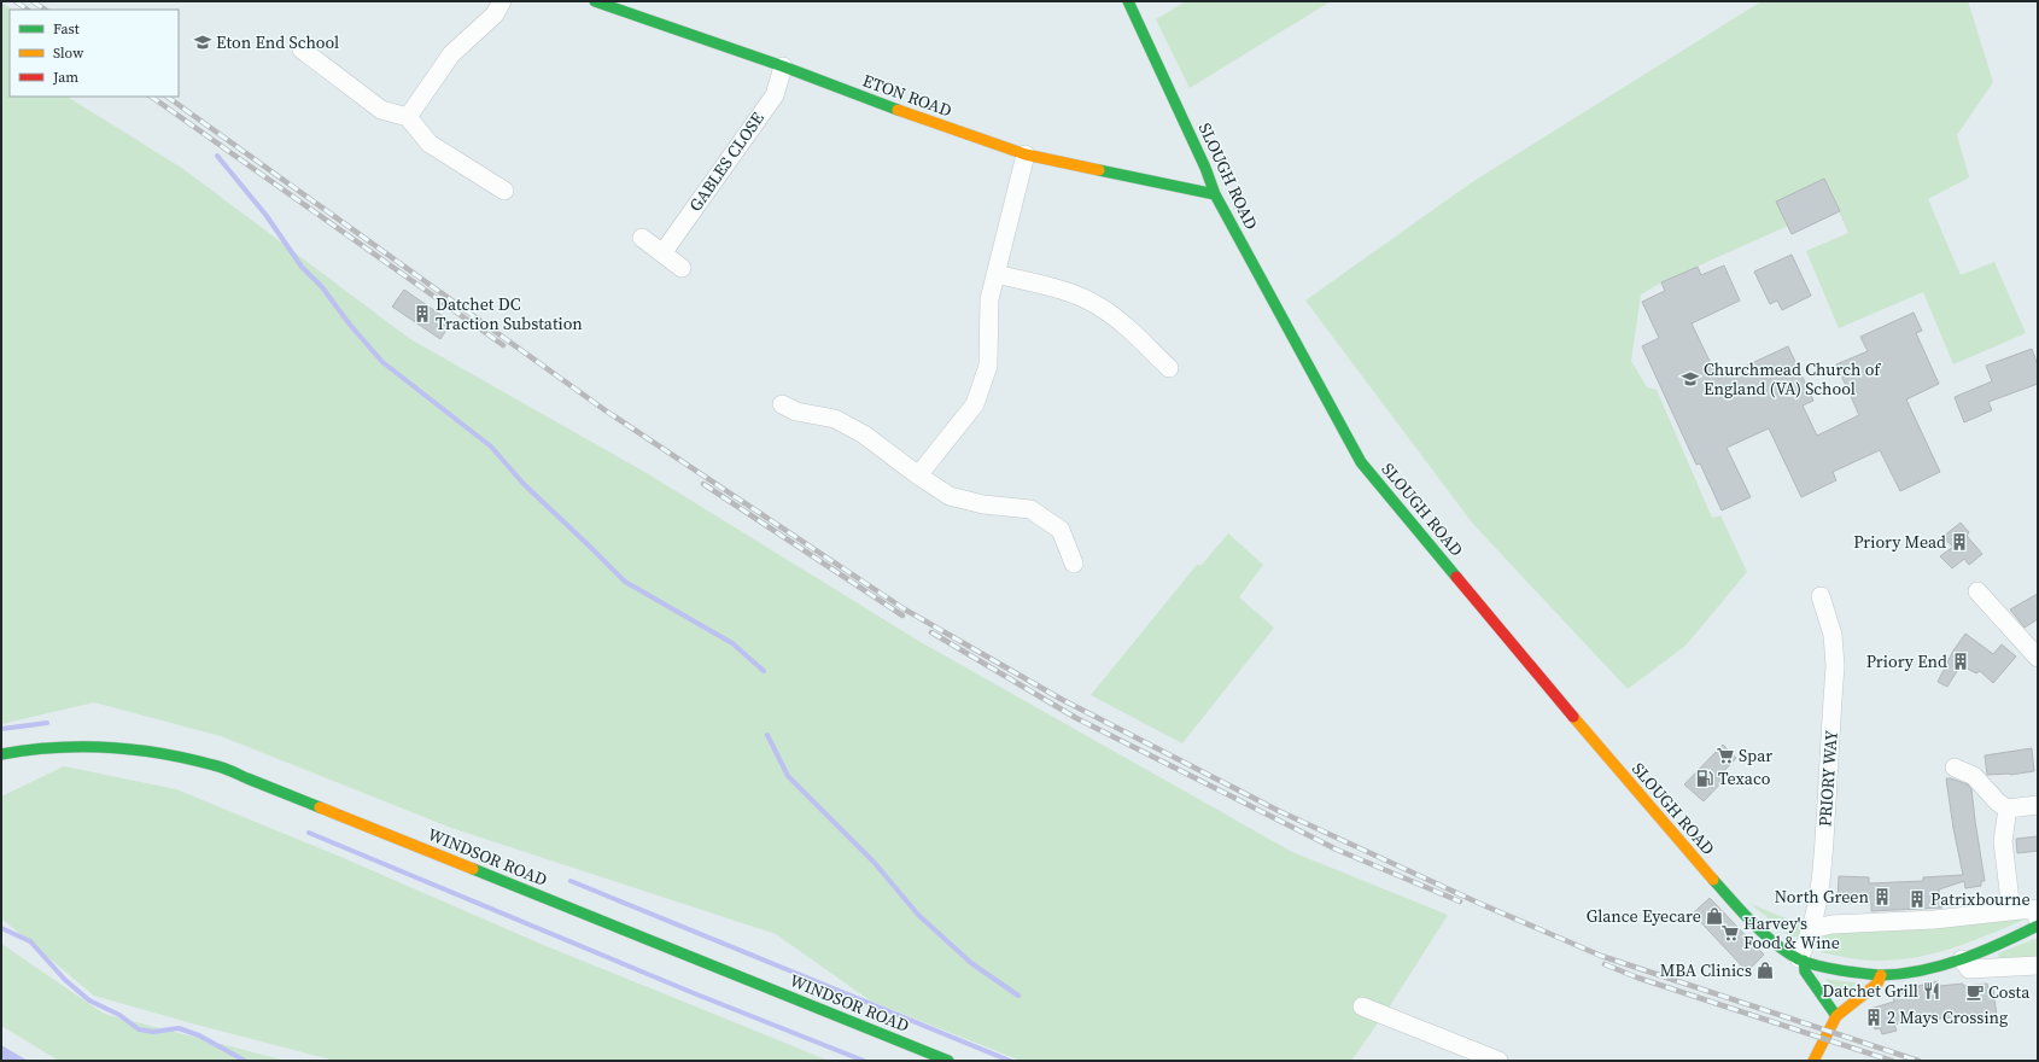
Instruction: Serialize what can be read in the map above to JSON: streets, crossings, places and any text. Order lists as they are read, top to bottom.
{
  "streets": {
    "main road": ["ETON ROAD", "SLOUGH ROAD", "WINDSOR ROAD"],
    "street": ["GABLES CLOSE", "PRIORY WAY"]
  },
  "crossings": [
    ["ETON ROAD", "GABLES CLOSE"],
    ["ETON ROAD", "SLOUGH ROAD"],
    ["SLOUGH ROAD", "PRIORY WAY"]
  ],
  "places": {
    "school or university": ["Eton End School", "Churchmead Church of England (VA) School"],
    "building": [
      "Datchet DC Traction Substation",
      "Priory Mead",
      "Priory End",
      "North Green",
      "Patrixbourne",
      "2 Mays Crossing"
    ],
    "supermarket": ["Spar", "Harvey's Food & Wine"],
    "fuel station": ["Texaco"],
    "shop": ["Glance Eyecare", "MBA Clinics"],
    "restaurant": ["Datchet Grill"],
    "cafe": ["Costa"]
  },
  "legend": ["Fast", "Slow", "Jam"]
}
